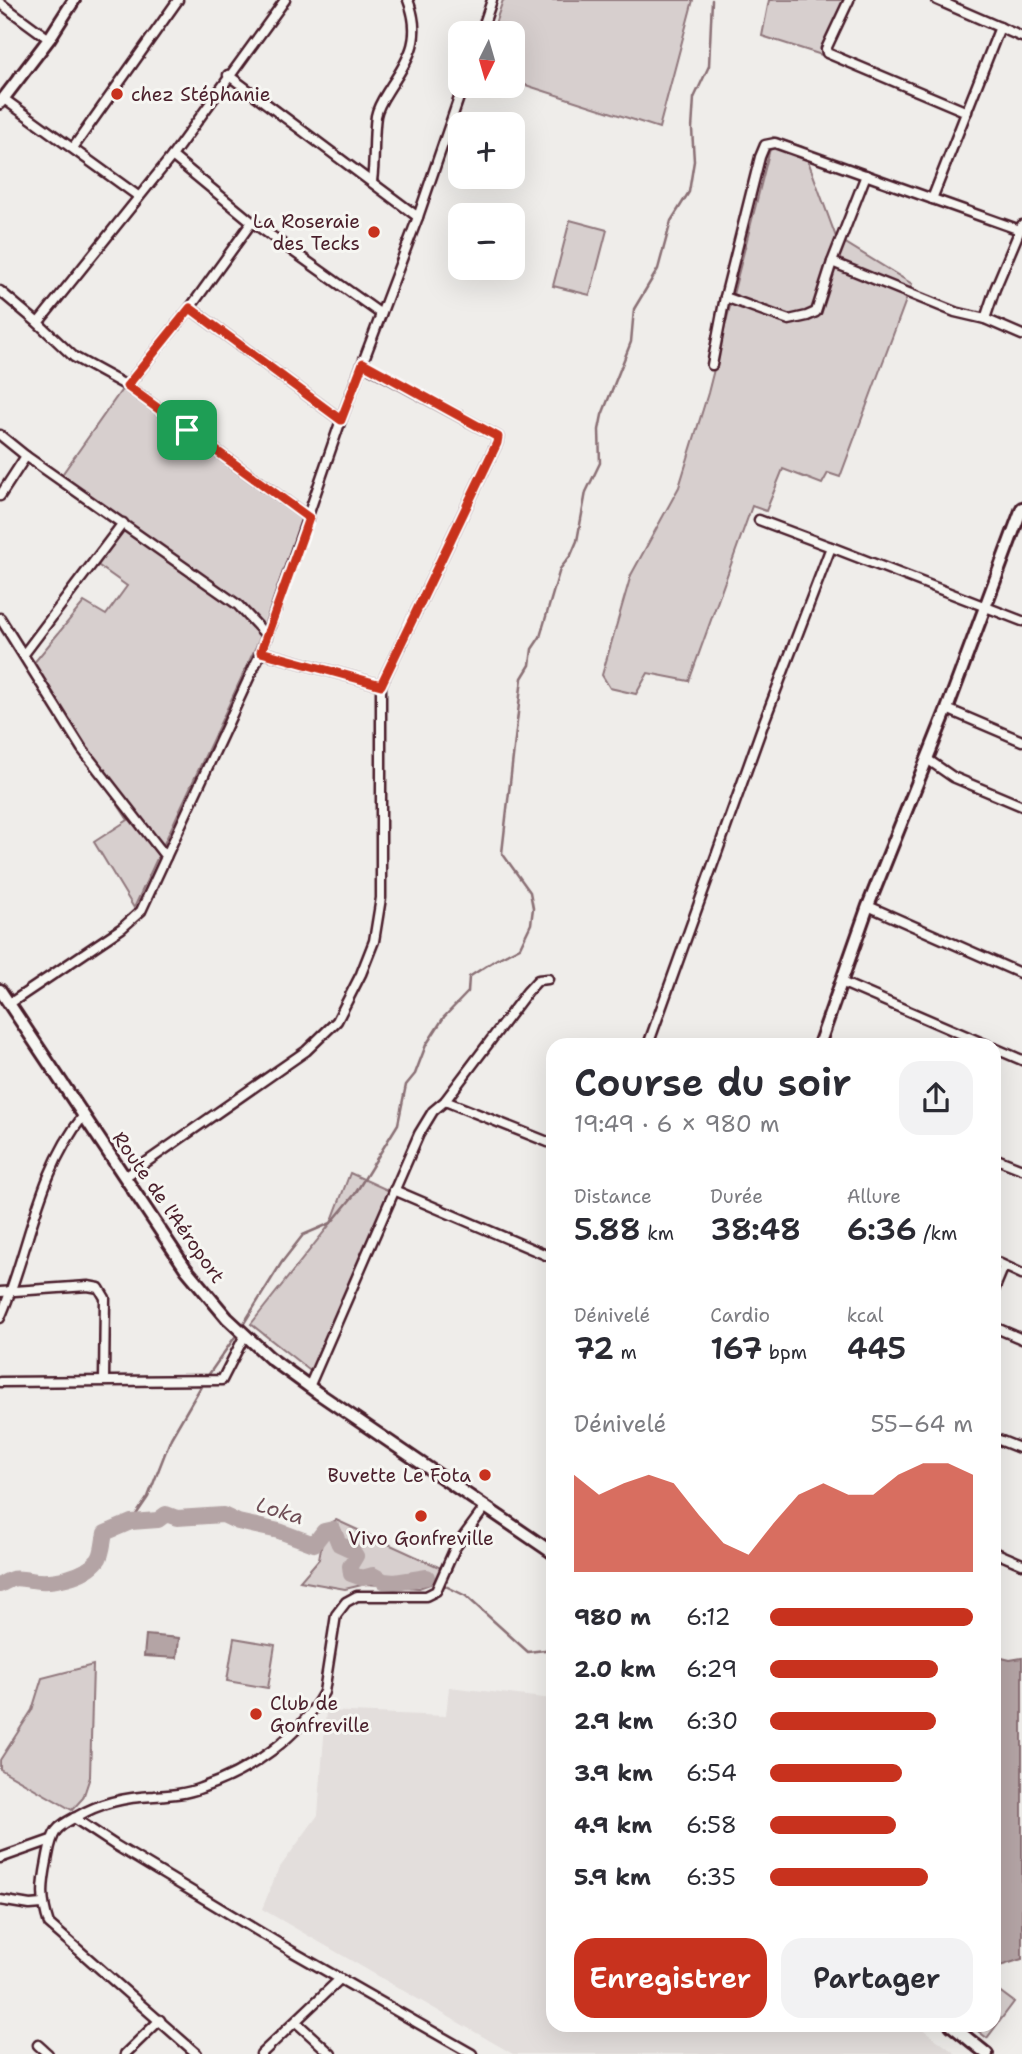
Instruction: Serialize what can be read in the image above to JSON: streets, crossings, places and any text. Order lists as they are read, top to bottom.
{
  "streets": {
    "main road": ["Route de l'Aéroport"]
  },
  "water": ["Loka"],
  "places": [
    "chez Stéphanie",
    "La Roseraie des Tecks",
    "Buvette Le Fota",
    "Vivo Gonfreville",
    "Club de Gonfreville"
  ],
  "north": "bottom",
  "page": {
    "map_buttons": ["+", "−"],
    "heading": ["Course du soir", "19:49 · 6 × 980 m"],
    "stats": [
      ["Distance", "5.88 km"],
      ["Durée", "38:48"],
      ["Allure", "6:36 /km"],
      ["Dénivelé", "72 m"],
      ["Cardio", "167 bpm"],
      ["kcal", "445"]
    ],
    "chart": ["Dénivelé", "55–64 m"],
    "list": [
      {
        "name": "980 m",
        "note": "6:12"
      },
      {
        "name": "2.0 km",
        "note": "6:29"
      },
      {
        "name": "2.9 km",
        "note": "6:30"
      },
      {
        "name": "3.9 km",
        "note": "6:54"
      },
      {
        "name": "4.9 km",
        "note": "6:58"
      },
      {
        "name": "5.9 km",
        "note": "6:35"
      }
    ],
    "buttons": ["Enregistrer", "Partager"]
  }
}
